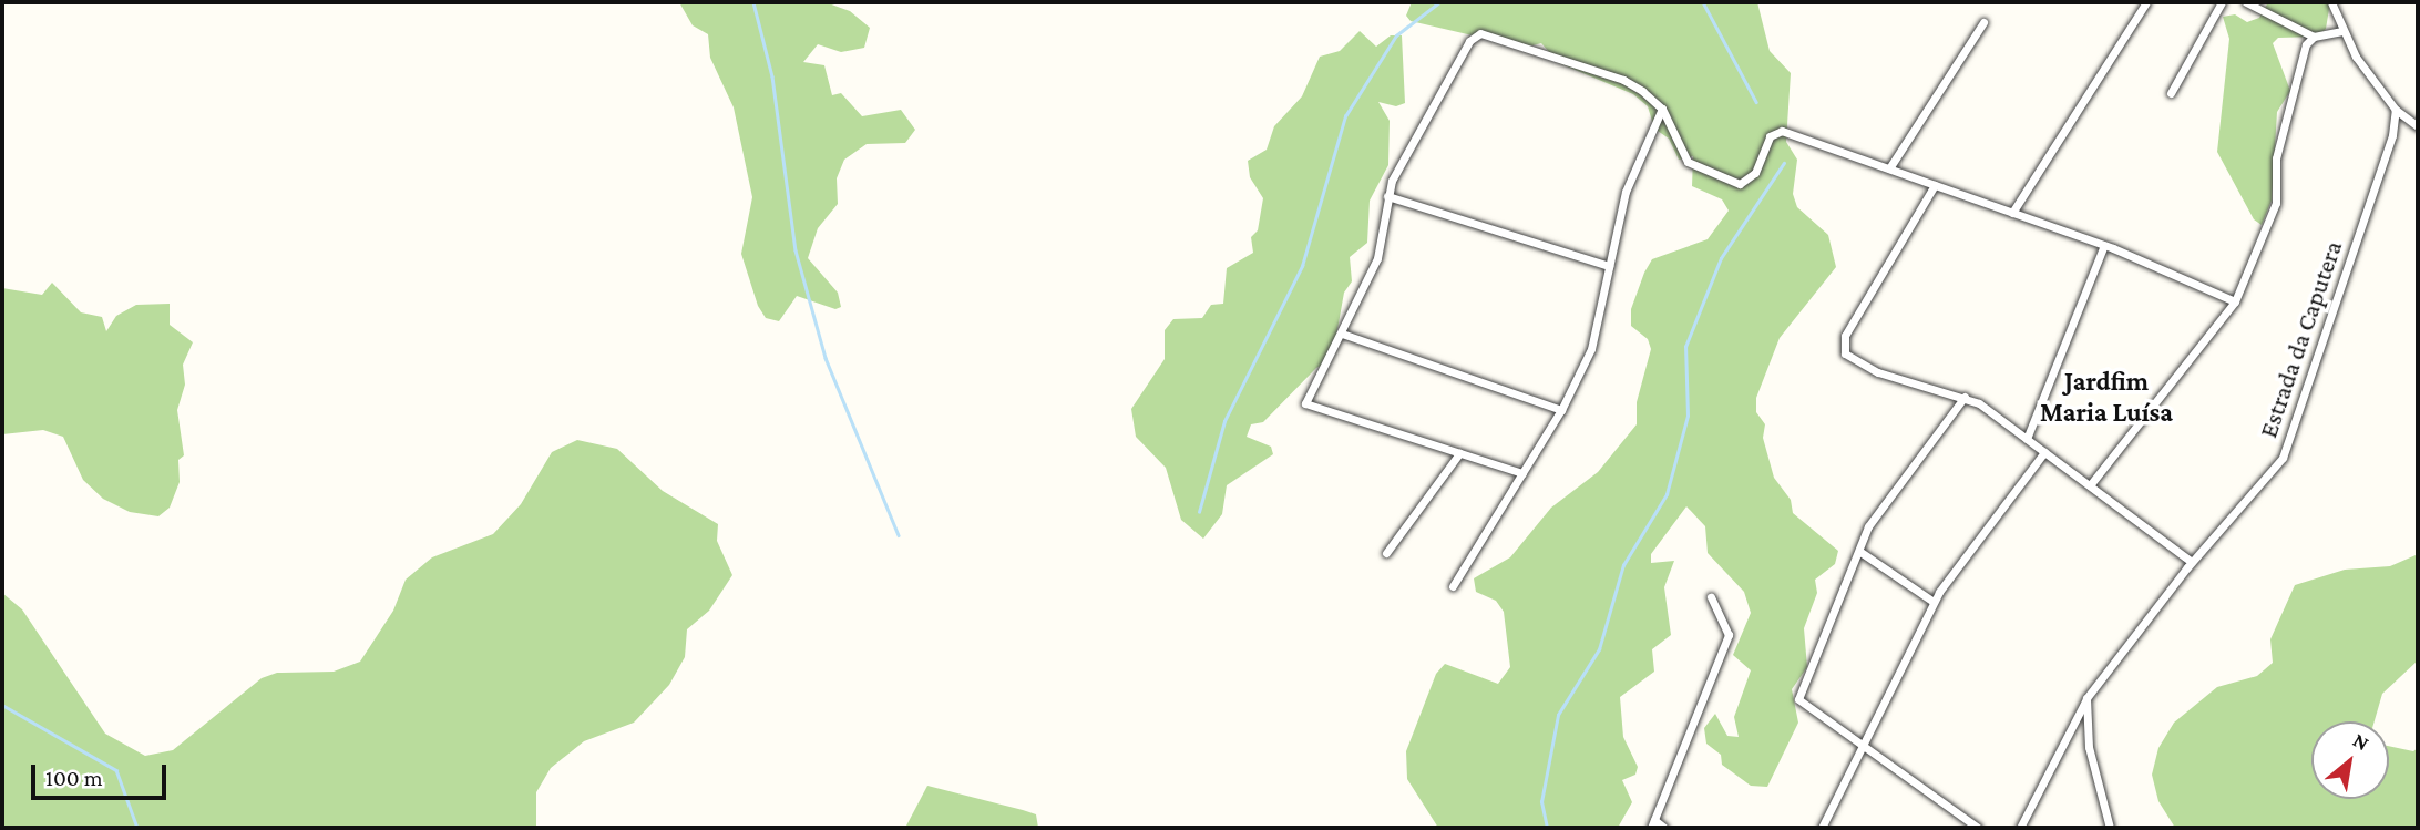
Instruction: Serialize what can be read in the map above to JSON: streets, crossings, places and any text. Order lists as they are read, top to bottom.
{
  "streets": {
    "street": ["Estrada da Caputera"]
  },
  "districts": ["Jardfim Maria Luísa"],
  "scale_bar": "100 m",
  "north": "top right"
}
